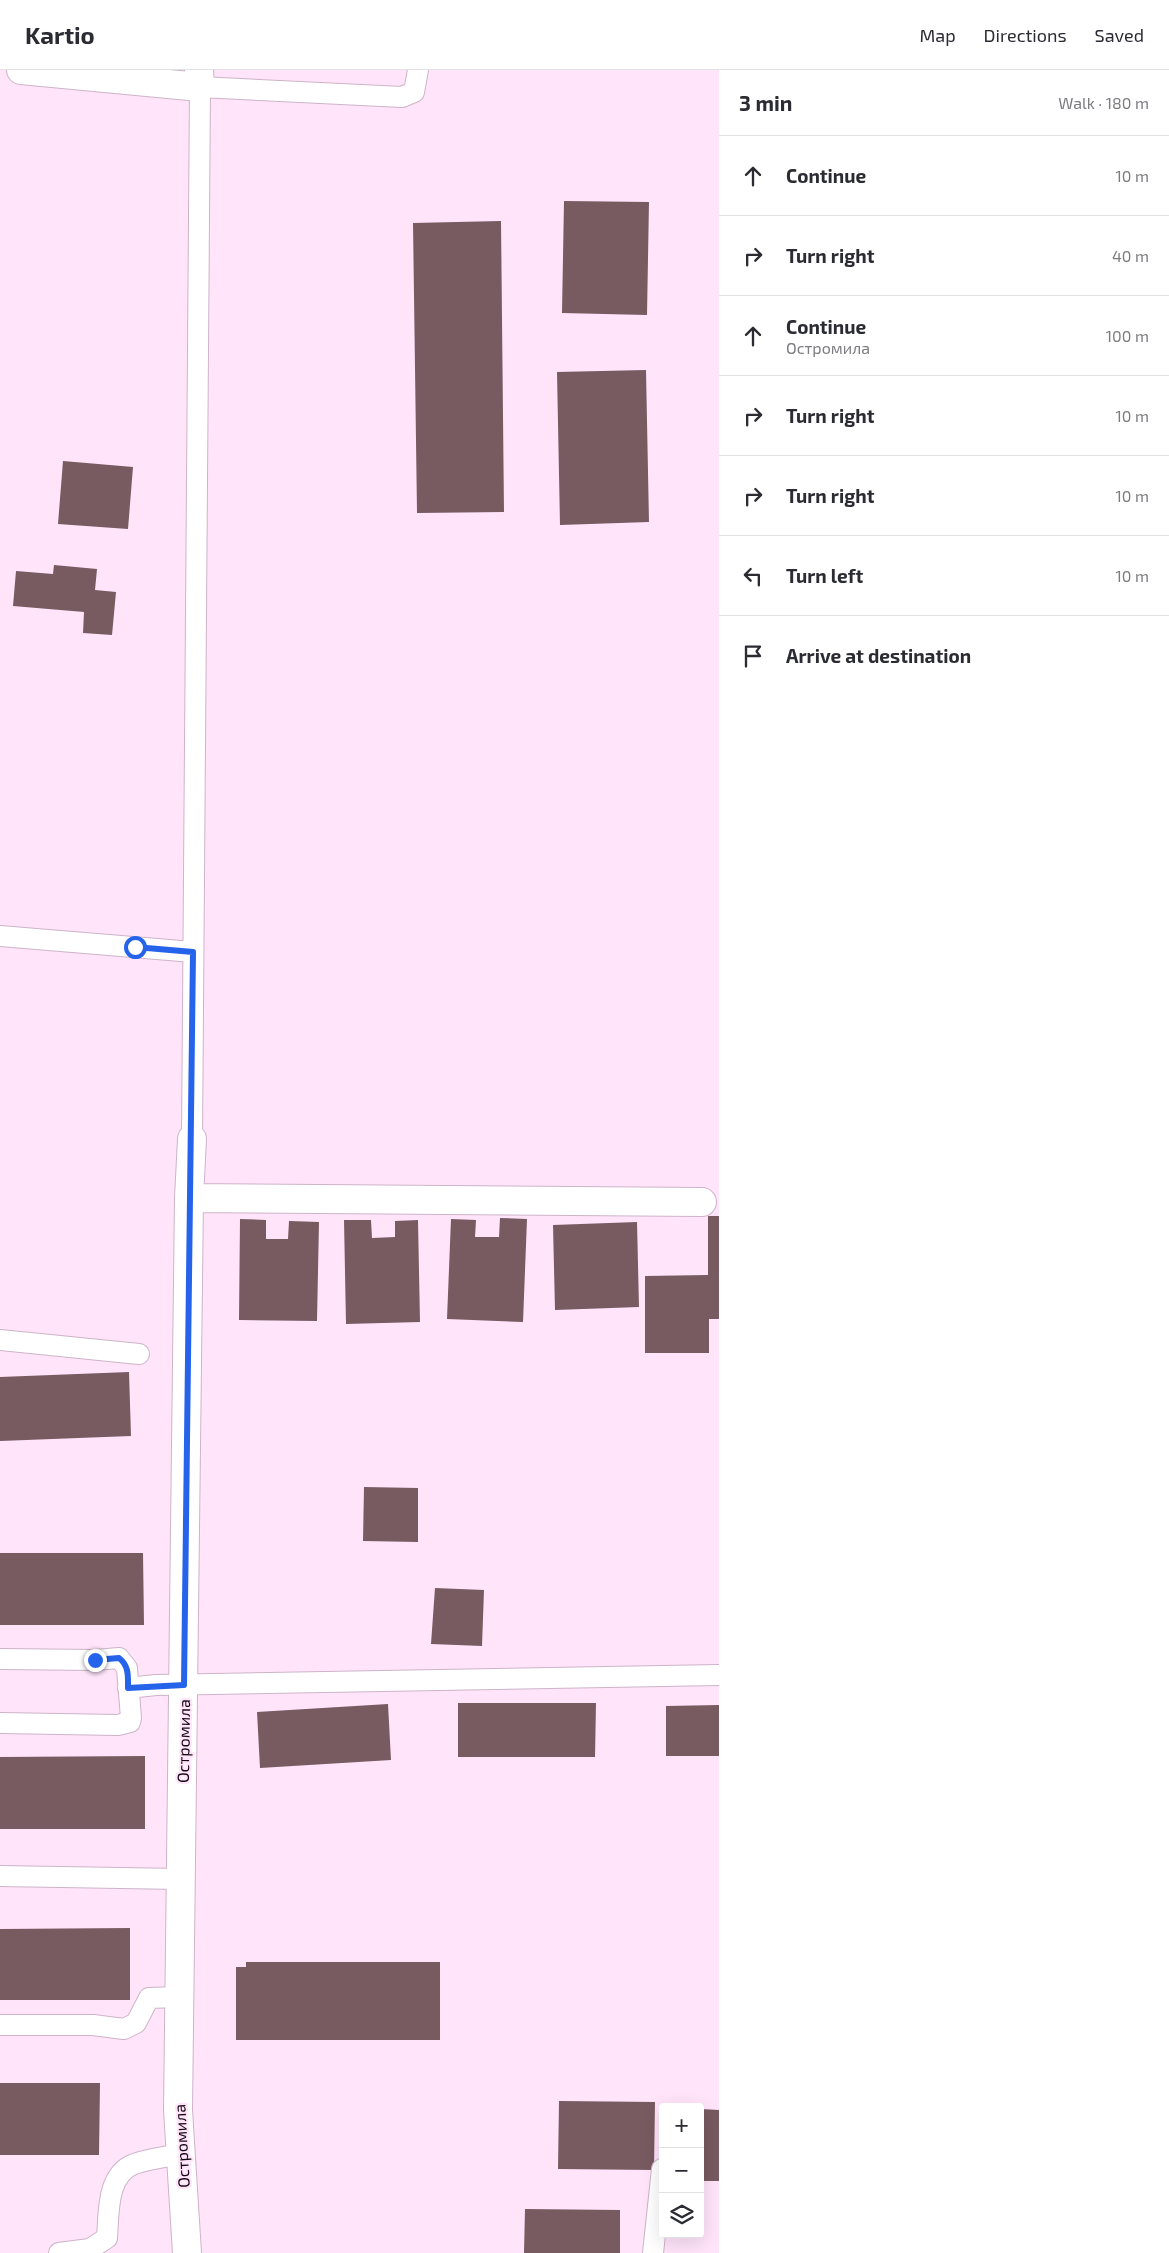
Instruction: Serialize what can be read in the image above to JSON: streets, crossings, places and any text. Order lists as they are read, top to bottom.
{
  "streets": {
    "street": ["Остромила"]
  },
  "page": {
    "header": "Kartio",
    "nav": ["Map", "Directions", "Saved"],
    "heading": ["3 min", "Walk · 180 m"],
    "list": [
      ["Continue", "10 m"],
      ["Turn right", "40 m"],
      ["Continue", "Остромила", "100 m"],
      ["Turn right", "10 m"],
      ["Turn right", "10 m"],
      ["Turn left", "10 m"],
      "Arrive at destination"
    ],
    "map_buttons": ["+", "−"]
  }
}
